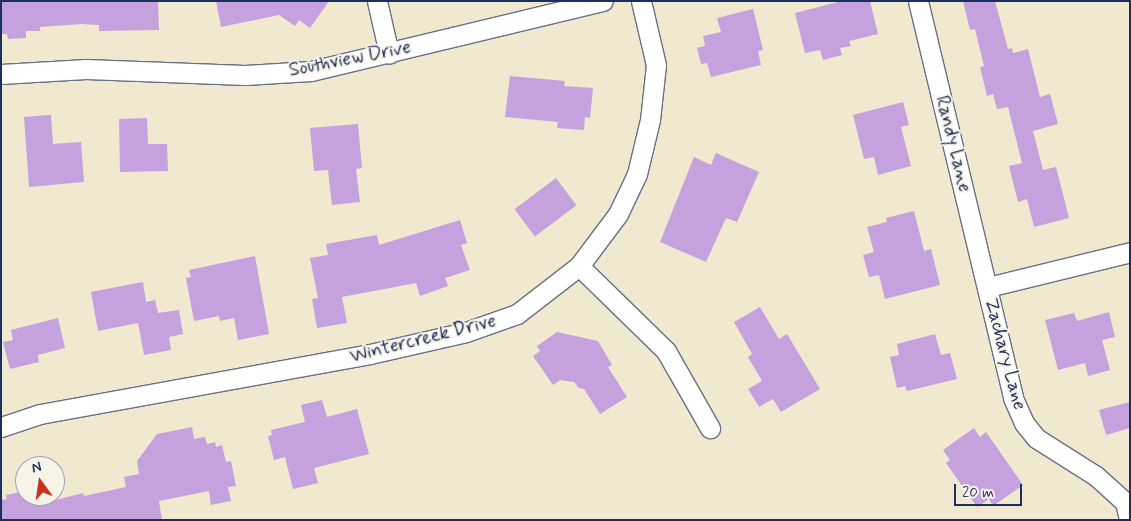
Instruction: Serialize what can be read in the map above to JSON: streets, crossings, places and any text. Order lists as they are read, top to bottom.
{
  "streets": {
    "street": [
      "Southview Drive",
      "Randy Lane",
      "Wintercreek Drive",
      "Zachary Lane"
    ]
  },
  "crossings": [
    ["Randy Lane", "Zachary Lane"]
  ],
  "scale_bar": "20 m",
  "north": "top"
}
